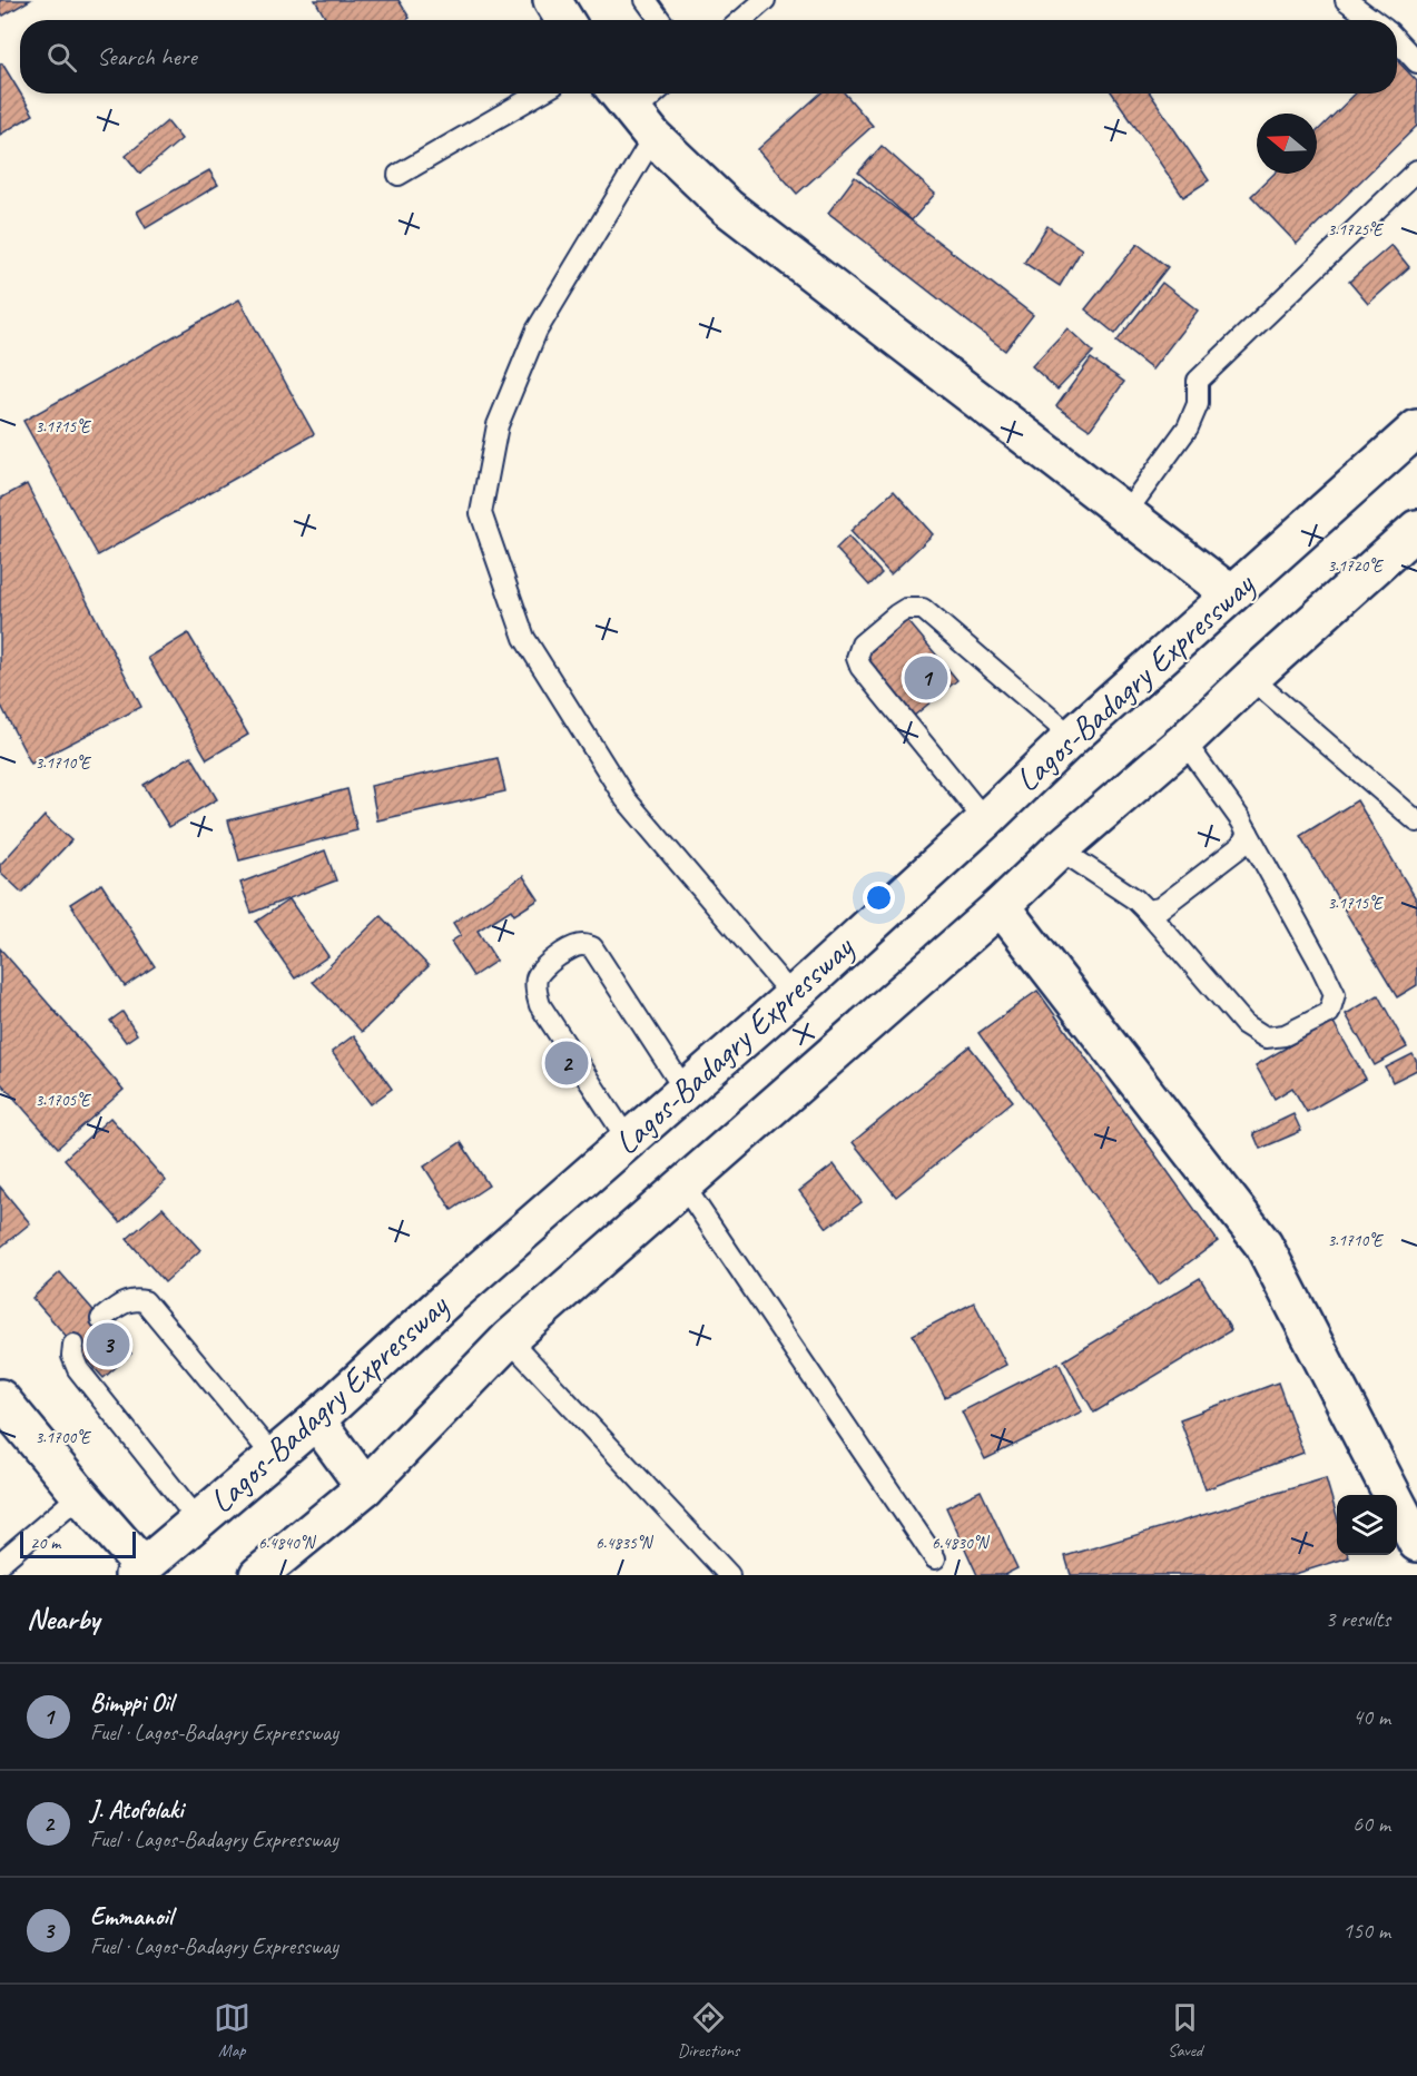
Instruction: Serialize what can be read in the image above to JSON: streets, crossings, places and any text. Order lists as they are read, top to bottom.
{
  "streets": {
    "main road": ["Lagos-Badagry Expressway"]
  },
  "scale_bar": "20 m",
  "north": "left",
  "page": {
    "search": "Search here",
    "pins": ["1", "2", "3"],
    "scale": "20 m",
    "heading": ["Nearby", "3 results"],
    "list": [
      {
        "mark": "1",
        "name": "Bimppi Oil",
        "note": "Fuel · Lagos-Badagry Expressway",
        "value": "40 m"
      },
      {
        "mark": "2",
        "name": "J. Atofolaki",
        "note": "Fuel · Lagos-Badagry Expressway",
        "value": "60 m"
      },
      {
        "mark": "3",
        "name": "Emmanoil",
        "note": "Fuel · Lagos-Badagry Expressway",
        "value": "150 m"
      }
    ],
    "nav": ["Map", "Directions", "Saved"]
  },
  "coordinates": [
    "3.1725°E",
    "3.1715°E",
    "3.1720°E",
    "3.1710°E",
    "3.1705°E",
    "3.1700°E",
    "6.4840°N",
    "6.4835°N",
    "6.4830°N"
  ]
}
